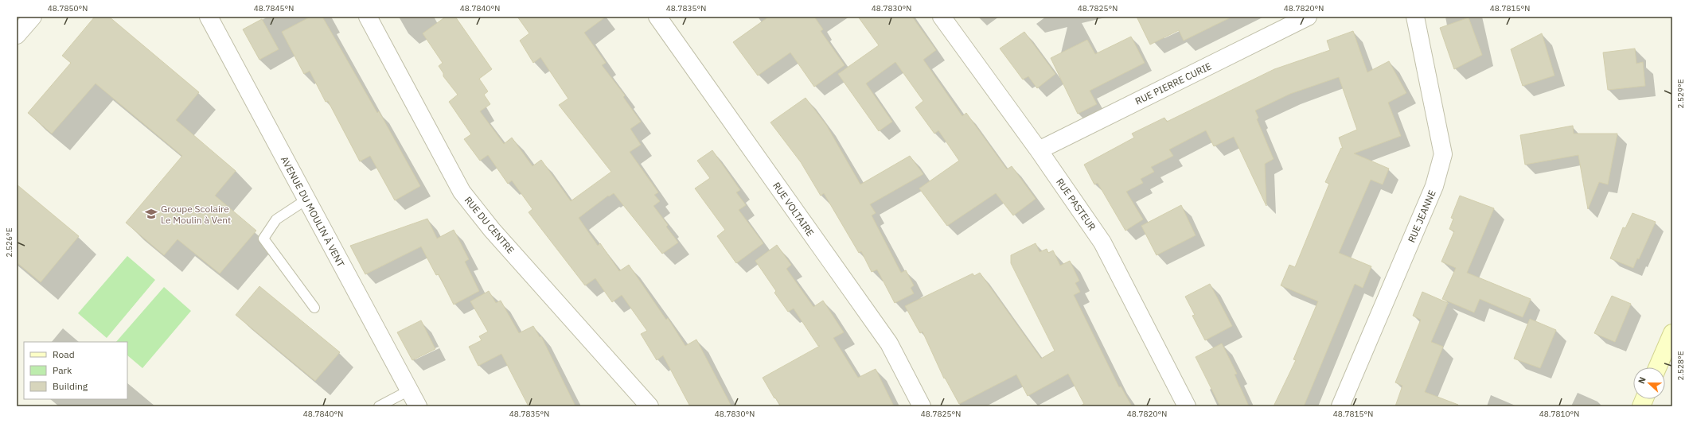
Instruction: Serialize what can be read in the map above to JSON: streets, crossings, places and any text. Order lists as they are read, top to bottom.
{
  "streets": {
    "street": [
      "RUE PIERRE CURIE",
      "RUE PASTEUR",
      "RUE VOLTAIRE",
      "AVENUE DU MOULIN À VENT",
      "RUE JEANNE",
      "RUE DU CENTRE"
    ]
  },
  "crossings": [
    ["RUE PIERRE CURIE", "RUE PASTEUR"]
  ],
  "places": {
    "school or university": ["Groupe Scolaire Le Moulin à Vent"]
  },
  "legend": ["Road", "Park", "Building"],
  "north": "left",
  "coordinates": [
    "48.7850°N",
    "48.7845°N",
    "48.7840°N",
    "48.7835°N",
    "48.7830°N",
    "48.7825°N",
    "48.7820°N",
    "48.7815°N",
    "2.529°E",
    "2.526°E",
    "2.528°E",
    "48.7810°N"
  ]
}
